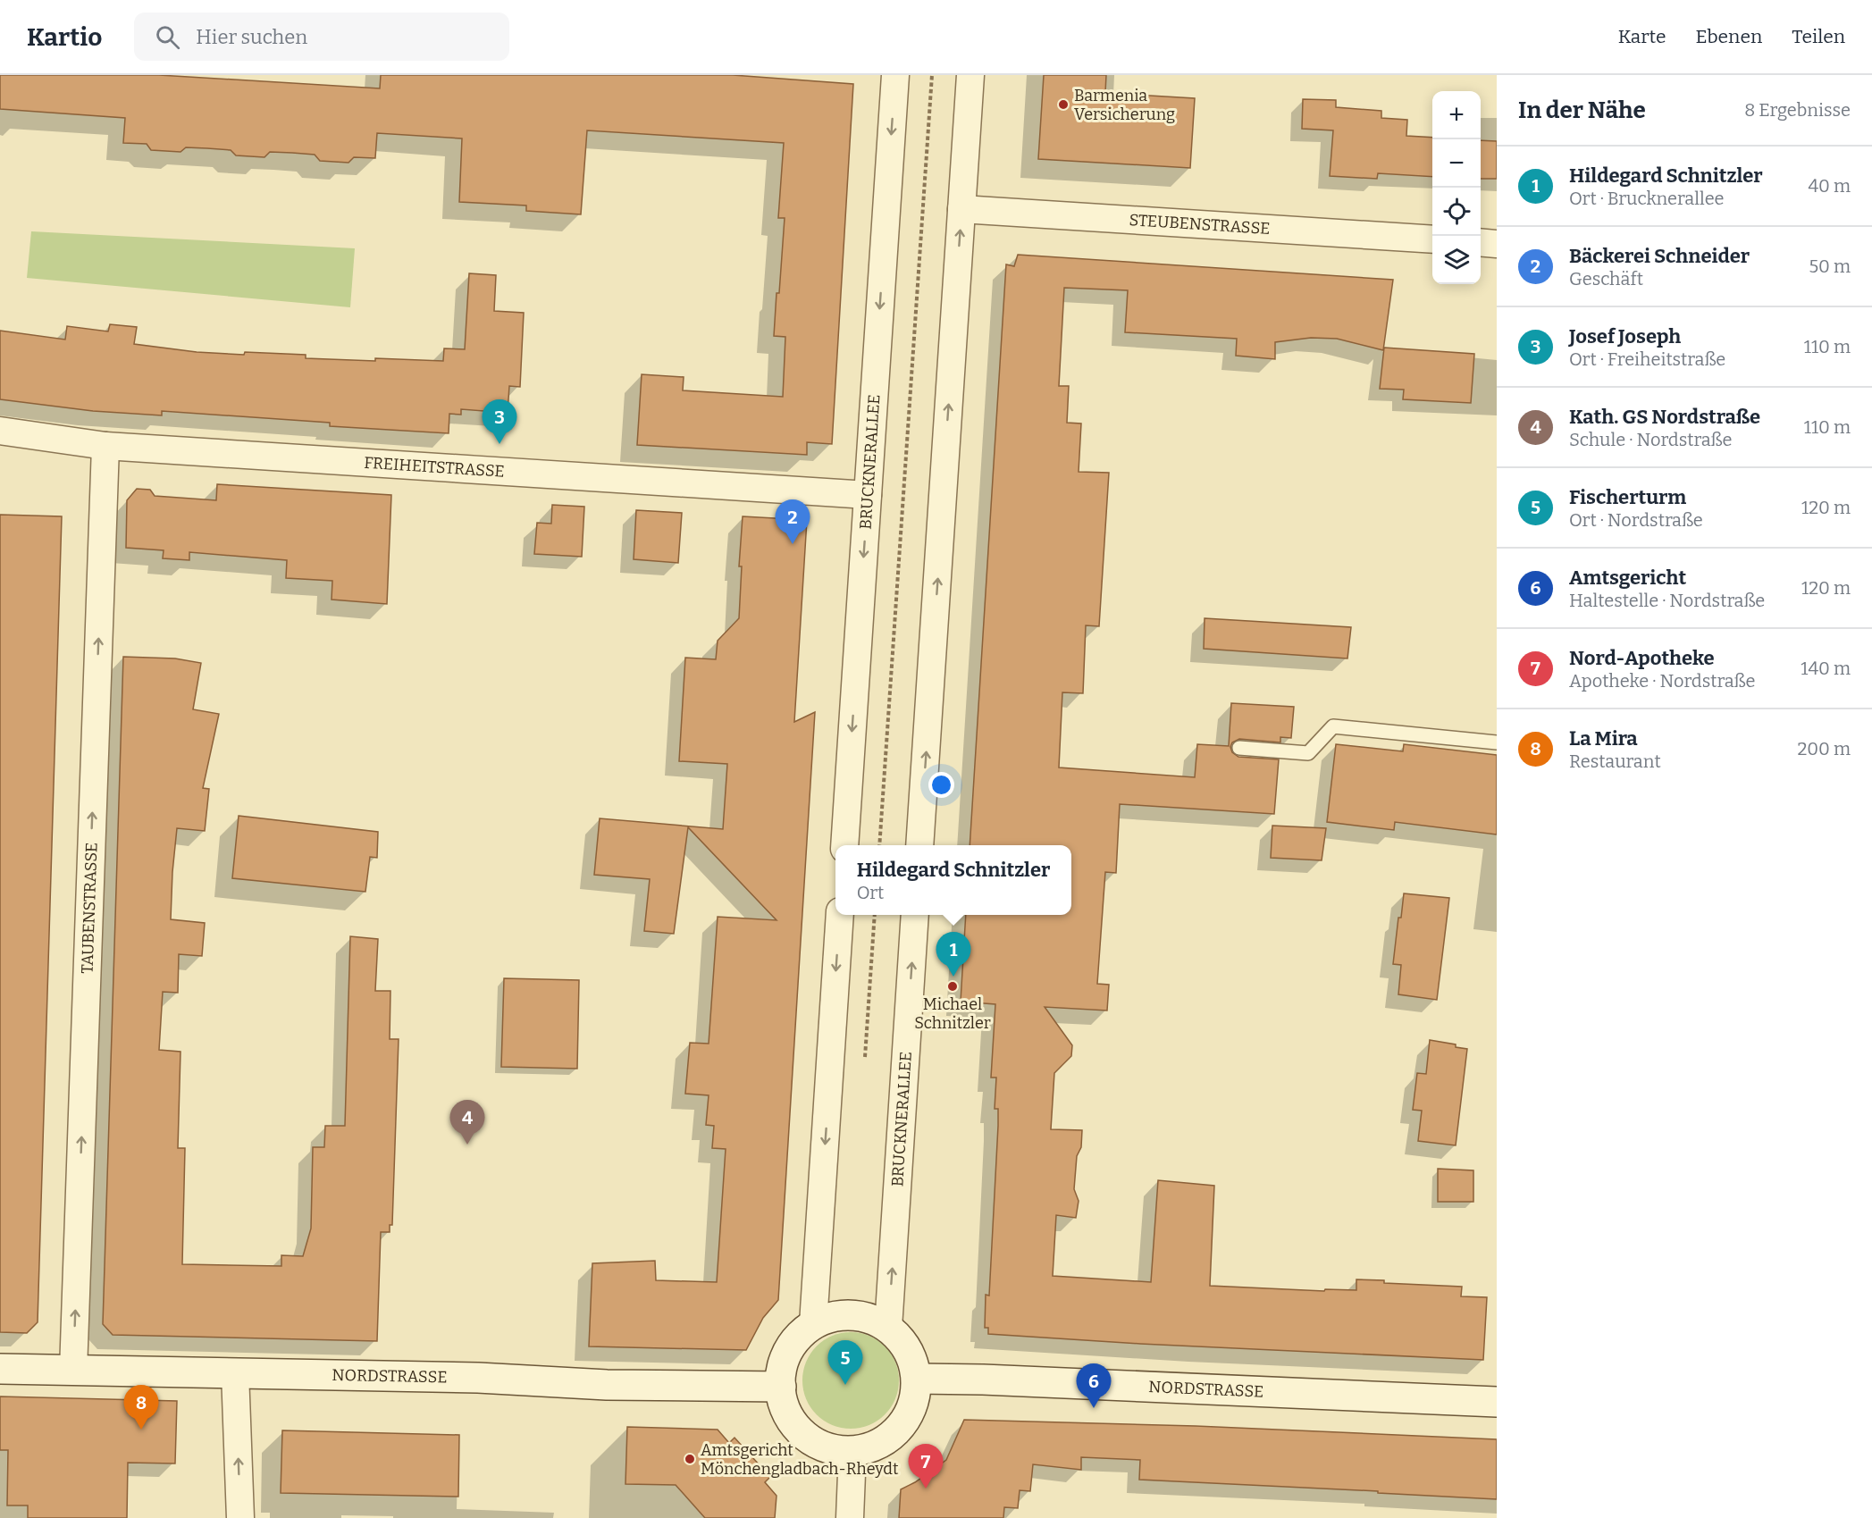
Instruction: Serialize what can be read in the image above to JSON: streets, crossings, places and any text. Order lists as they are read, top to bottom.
{
  "streets": {
    "street": [
      "STEUBENSTRASSE",
      "BRUCKNERALLEE",
      "FREIHEITSTRASSE",
      "TAUBENSTRASSE",
      "NORDSTRASSE"
    ]
  },
  "crossings": [
    ["BRUCKNERALLEE", "FREIHEITSTRASSE"],
    ["BRUCKNERALLEE", "NORDSTRASSE"],
    ["FREIHEITSTRASSE", "TAUBENSTRASSE"],
    ["TAUBENSTRASSE", "NORDSTRASSE"]
  ],
  "one_way": ["TAUBENSTRASSE"],
  "places": ["Barmenia Versicherung", "Michael Schnitzler", "Amtsgericht Mönchengladbach-Rheydt"],
  "page": {
    "header": "Kartio",
    "search": "Hier suchen",
    "nav": ["Karte", "Ebenen", "Teilen"],
    "heading": ["In der Nähe", "8 Ergebnisse"],
    "map_buttons": ["+", "−"],
    "list": [
      {
        "mark": "1",
        "name": "Hildegard Schnitzler",
        "note": "Ort · Brucknerallee",
        "value": "40 m"
      },
      {
        "mark": "2",
        "name": "Bäckerei Schneider",
        "note": "Geschäft",
        "value": "50 m"
      },
      {
        "mark": "3",
        "name": "Josef Joseph",
        "note": "Ort · Freiheitstraße",
        "value": "110 m"
      },
      {
        "mark": "4",
        "name": "Kath. GS Nordstraße",
        "note": "Schule · Nordstraße",
        "value": "110 m"
      },
      {
        "mark": "5",
        "name": "Fischerturm",
        "note": "Ort · Nordstraße",
        "value": "120 m"
      },
      {
        "mark": "6",
        "name": "Amtsgericht",
        "note": "Haltestelle · Nordstraße",
        "value": "120 m"
      },
      {
        "mark": "7",
        "name": "Nord-Apotheke",
        "note": "Apotheke · Nordstraße",
        "value": "140 m"
      },
      {
        "mark": "8",
        "name": "La Mira",
        "note": "Restaurant",
        "value": "200 m"
      }
    ],
    "pins": [
      "3",
      "2",
      "1",
      "4",
      "5",
      "6",
      "8",
      "7"
    ],
    "popup": ["Hildegard Schnitzler", "Ort"]
  }
}
